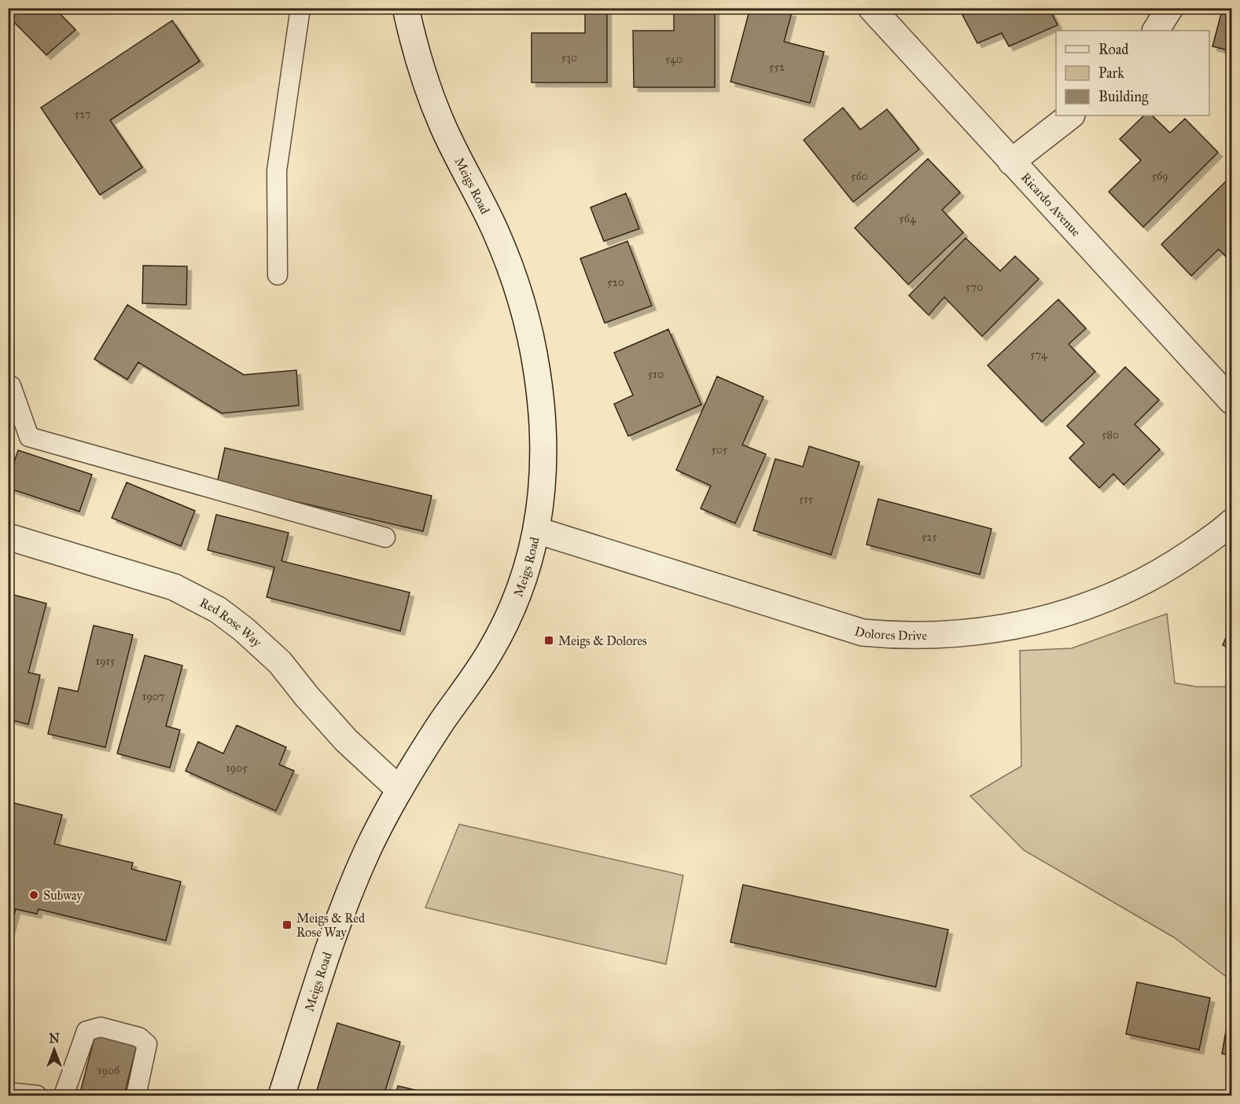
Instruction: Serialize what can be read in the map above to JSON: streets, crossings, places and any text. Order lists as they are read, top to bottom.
{
  "streets": {
    "street": [
      "Meigs Road",
      "Ricardo Avenue",
      "Red Rose Way",
      "Dolores Drive"
    ]
  },
  "crossings": [
    ["Meigs Road", "Red Rose Way"],
    ["Meigs Road", "Dolores Drive"]
  ],
  "places": {
    "transit": ["Meigs & Dolores", "Meigs & Red Rose Way"],
    "other": ["Subway"]
  },
  "house_numbers": [
    "530",
    "540",
    "552",
    "527",
    "560",
    "569",
    "564",
    "520",
    "570",
    "574",
    "510",
    "580",
    "505",
    "515",
    "525",
    "1915",
    "1907",
    "1905",
    "1906"
  ],
  "legend": ["Road", "Park", "Building"],
  "north": "top"
}
